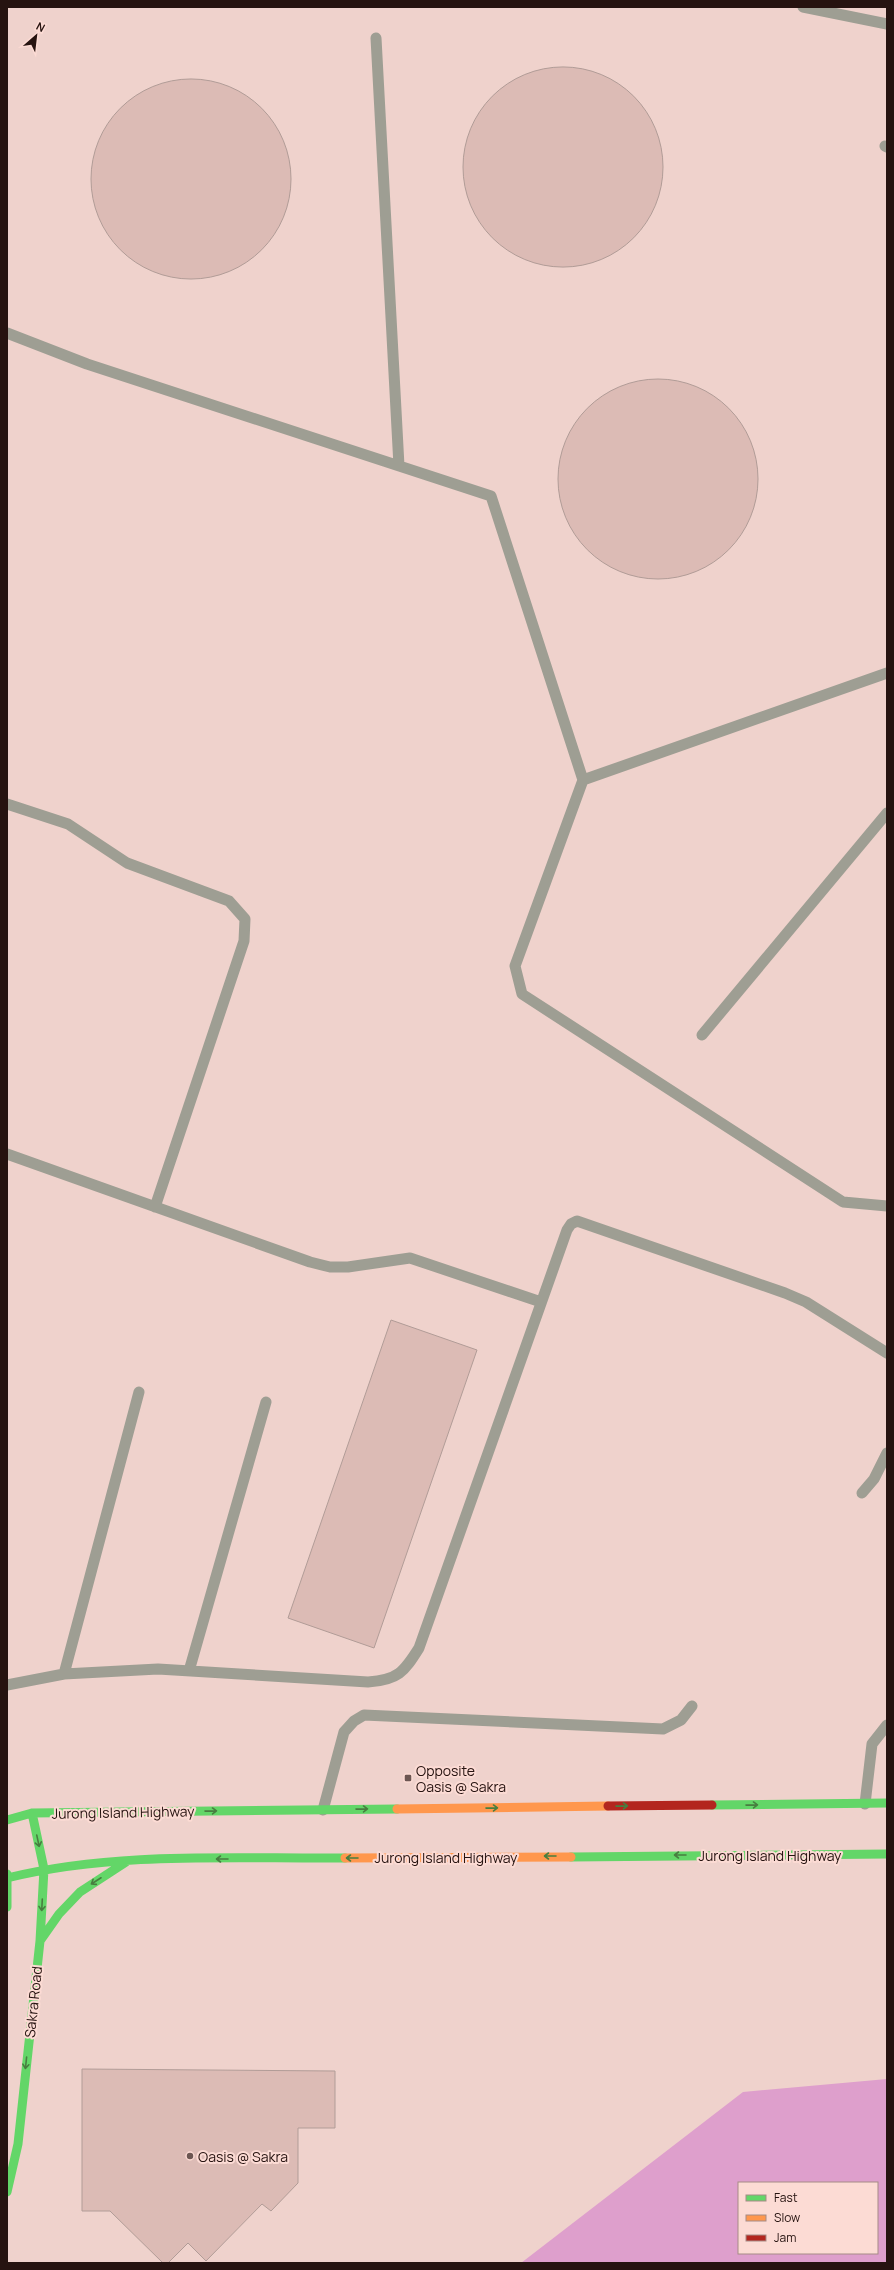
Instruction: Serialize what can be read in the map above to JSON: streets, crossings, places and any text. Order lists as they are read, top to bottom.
{
  "streets": {
    "main road": ["Jurong Island Highway", "Sakra Road"]
  },
  "crossings": [
    ["Jurong Island Highway", "Sakra Road"]
  ],
  "one_way": ["Sakra Road"],
  "places": {
    "transit": ["Opposite Oasis @ Sakra"],
    "other": ["Oasis @ Sakra"]
  },
  "legend": ["Fast", "Slow", "Jam"],
  "north": "top right"
}
